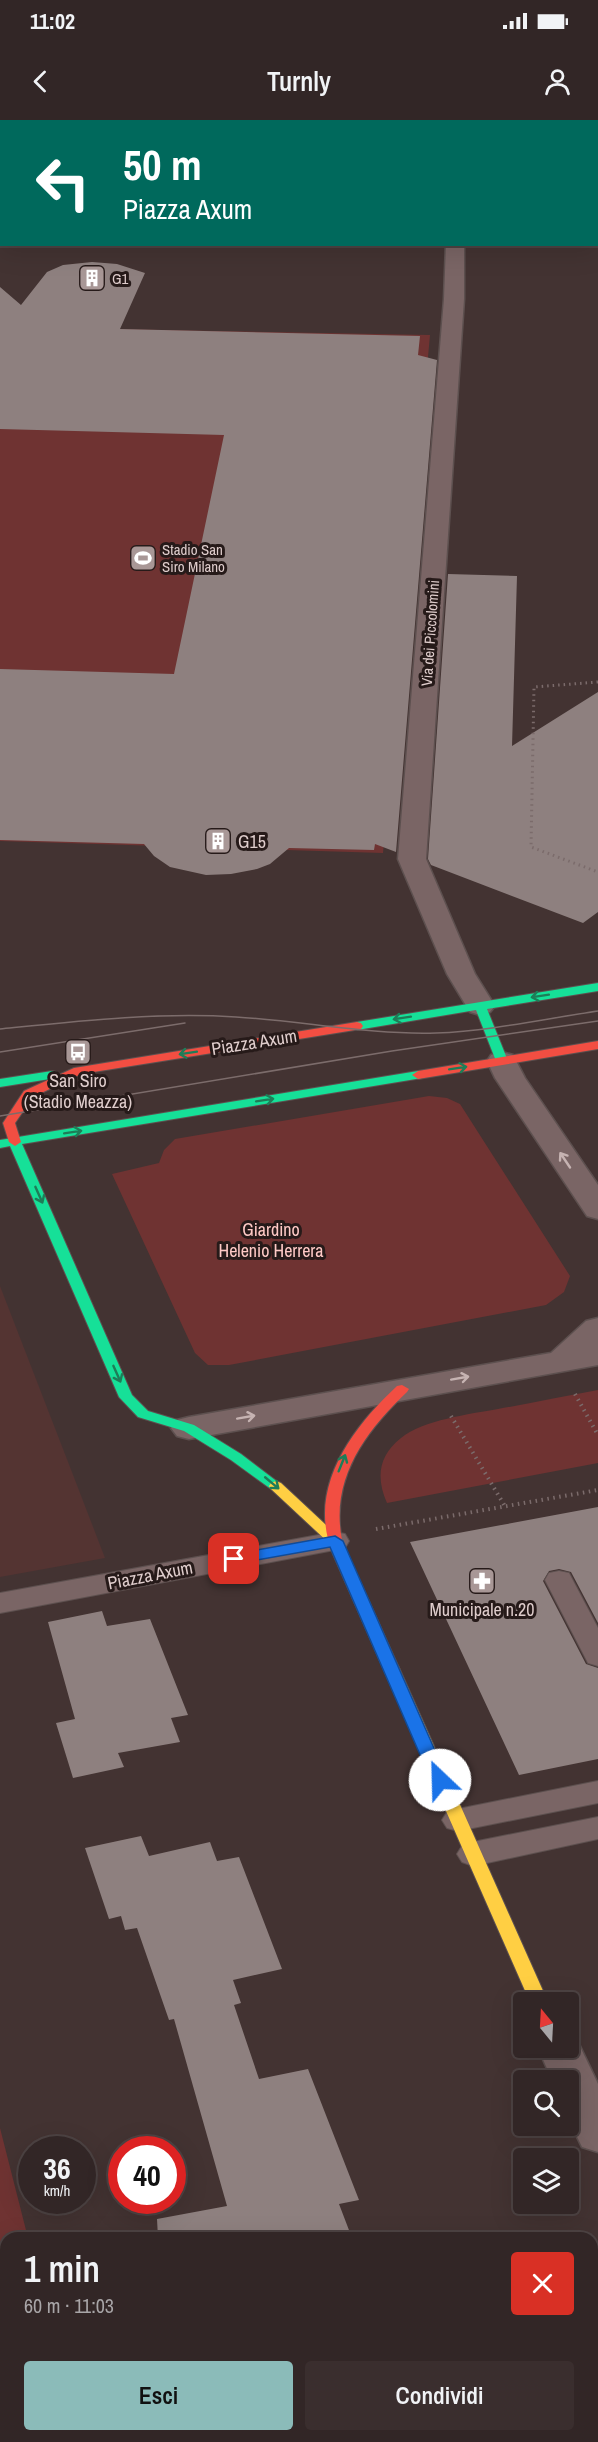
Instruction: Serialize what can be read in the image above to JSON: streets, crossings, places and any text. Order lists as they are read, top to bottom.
{
  "streets": {
    "main road": ["Piazza Axum"],
    "street": ["Via dei Piccolomini"]
  },
  "crossings": [
    ["Via dei Piccolomini", "Piazza Axum"]
  ],
  "parks": ["Giardino Helenio Herrera"],
  "places": {
    "building": ["G1", "G15"],
    "sports": ["Stadio San Siro Milano"],
    "bus stop": ["San Siro (Stadio Meazza)"],
    "pharmacy": ["Municipale n.20"]
  },
  "north": "top",
  "page": {
    "status": "11:02",
    "header": "Turnly",
    "turn": ["50 m", "Piazza Axum"],
    "speed": "36 km/h",
    "limit": "40",
    "heading": ["1 min", "60 m · 11:03"],
    "buttons": ["Esci", "Condividi"]
  }
}
